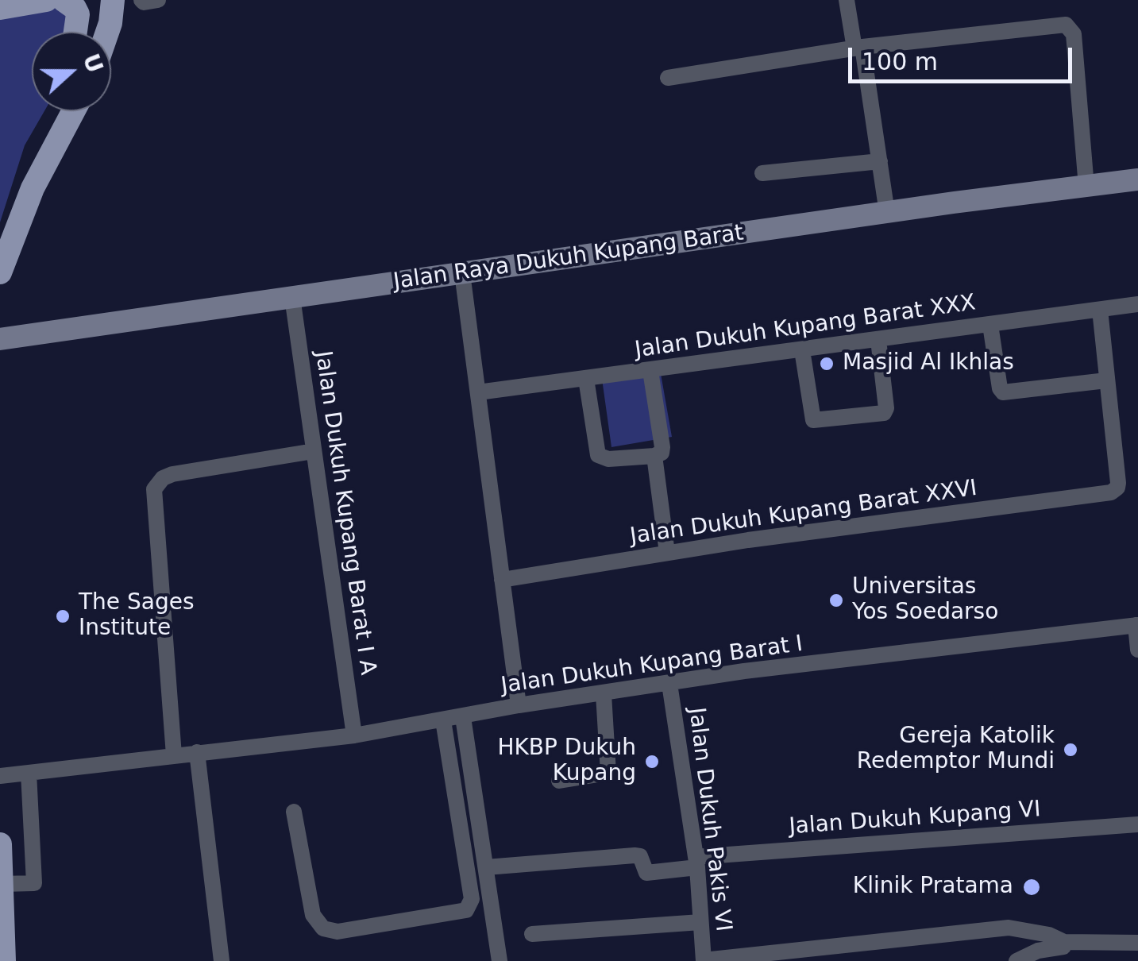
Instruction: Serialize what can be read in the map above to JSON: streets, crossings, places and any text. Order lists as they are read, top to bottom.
{
  "streets": {
    "street": [
      "Jalan Raya Dukuh Kupang Barat",
      "Jalan Dukuh Kupang Barat XXX",
      "Jalan Dukuh Kupang Barat I A",
      "Jalan Dukuh Kupang Barat XXVI",
      "Jalan Dukuh Kupang Barat I",
      "Jalan Dukuh Kupang VI",
      "Jalan Dukuh Pakis VI"
    ]
  },
  "crossings": [
    ["Jalan Raya Dukuh Kupang Barat", "Jalan Dukuh Kupang Barat I A"],
    ["Jalan Dukuh Kupang Barat I A", "Jalan Dukuh Kupang Barat I"],
    ["Jalan Dukuh Kupang Barat I", "Jalan Dukuh Pakis VI"],
    ["Jalan Dukuh Kupang VI", "Jalan Dukuh Pakis VI"]
  ],
  "places": [
    "Masjid Al Ikhlas",
    "Universitas Yos Soedarso",
    "The Sages Institute",
    "Gereja Katolik Redemptor Mundi",
    "HKBP Dukuh Kupang",
    "Klinik Pratama"
  ],
  "scale_bar": "100 m",
  "north": "right"
}
